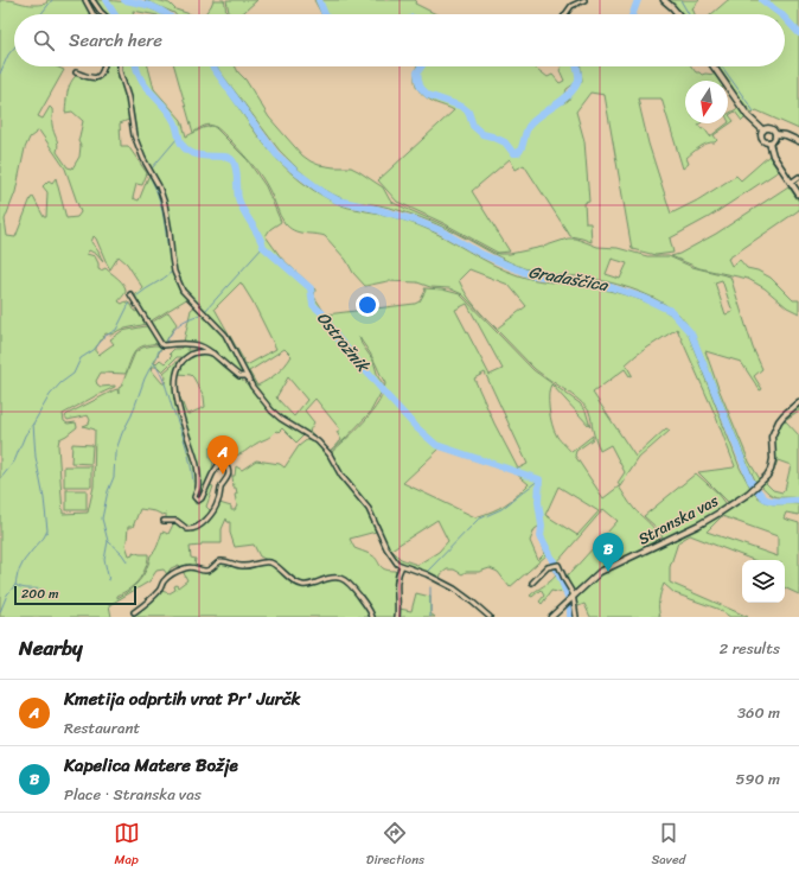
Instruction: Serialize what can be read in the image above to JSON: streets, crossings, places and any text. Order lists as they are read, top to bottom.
{
  "streets": {
    "street": ["Stranska vas"]
  },
  "water": ["Gradaščica", "Ostrožnik"],
  "scale_bar": "200 m",
  "north": "bottom",
  "page": {
    "search": "Search here",
    "pins": ["A", "B"],
    "scale": "200 m",
    "heading": ["Nearby", "2 results"],
    "list": [
      {
        "mark": "A",
        "name": "Kmetija odprtih vrat Pr' Jurčk",
        "note": "Restaurant",
        "value": "360 m"
      },
      {
        "mark": "B",
        "name": "Kapelica Matere Božje",
        "note": "Place · Stranska vas",
        "value": "590 m"
      }
    ],
    "nav": ["Map", "Directions", "Saved"]
  }
}
